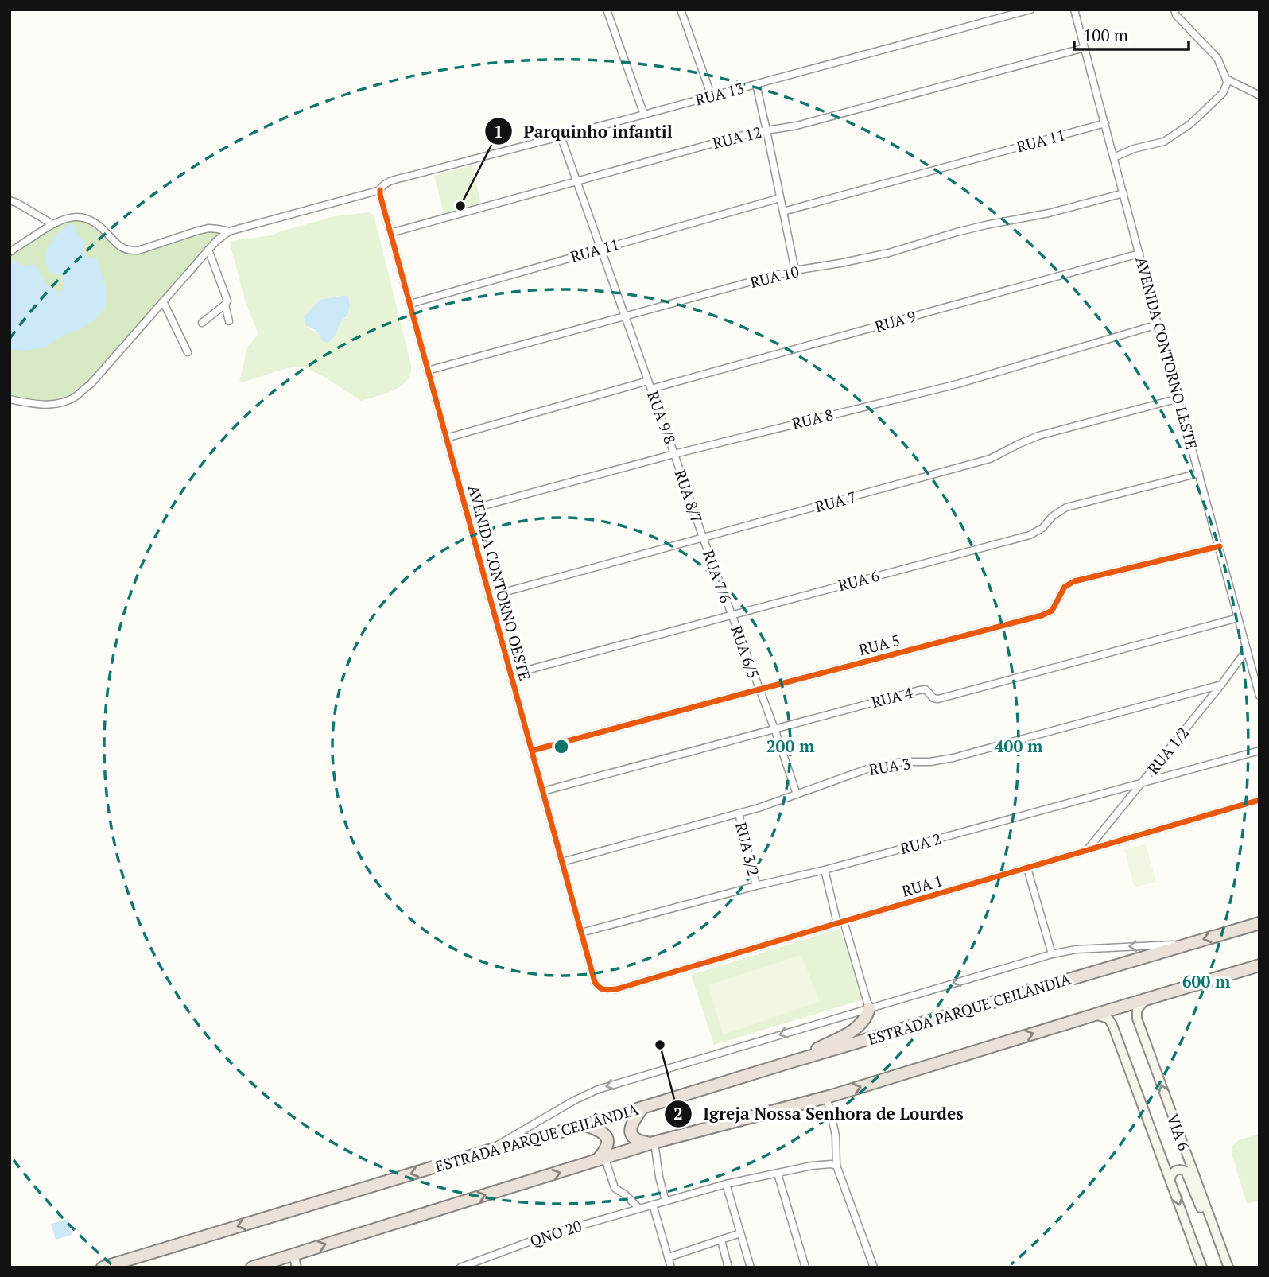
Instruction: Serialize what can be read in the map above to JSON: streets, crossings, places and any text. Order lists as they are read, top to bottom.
{
  "streets": {
    "highway": ["ESTRADA PARQUE CEILÂNDIA"],
    "main road": ["VIA 6"],
    "street": [
      "RUA 13",
      "RUA 12",
      "RUA 11",
      "RUA 10",
      "RUA 9",
      "AVENIDA CONTORNO LESTE",
      "RUA 9/8",
      "RUA 8",
      "RUA 8/7",
      "RUA 7",
      "RUA 7/6",
      "RUA 6",
      "AVENIDA CONTORNO OESTE",
      "RUA 5",
      "RUA 6/5",
      "RUA 4",
      "RUA 1/2",
      "RUA 3",
      "RUA 2",
      "RUA 3/2",
      "RUA 1",
      "QNO 20"
    ]
  },
  "crossings": [
    ["RUA 13", "RUA 9/8"],
    ["RUA 13", "AVENIDA CONTORNO OESTE"],
    ["RUA 12", "AVENIDA CONTORNO LESTE"],
    ["RUA 12", "RUA 9/8"],
    ["RUA 12", "AVENIDA CONTORNO OESTE"],
    ["RUA 11", "AVENIDA CONTORNO LESTE"],
    ["RUA 11", "RUA 9/8"],
    ["RUA 11", "AVENIDA CONTORNO OESTE"],
    ["RUA 10", "AVENIDA CONTORNO LESTE"],
    ["RUA 10", "RUA 9/8"],
    ["RUA 10", "AVENIDA CONTORNO OESTE"],
    ["RUA 9", "AVENIDA CONTORNO LESTE"],
    ["RUA 9", "RUA 9/8"],
    ["AVENIDA CONTORNO LESTE", "RUA 8"],
    ["AVENIDA CONTORNO LESTE", "RUA 7"],
    ["AVENIDA CONTORNO LESTE", "RUA 6"],
    ["AVENIDA CONTORNO LESTE", "RUA 5"],
    ["AVENIDA CONTORNO LESTE", "RUA 4"],
    ["AVENIDA CONTORNO LESTE", "RUA 1/2"],
    ["RUA 9/8", "RUA 8"],
    ["RUA 9/8", "RUA 8/7"],
    ["RUA 8", "RUA 8/7"],
    ["RUA 8", "AVENIDA CONTORNO OESTE"],
    ["RUA 8/7", "RUA 7"],
    ["RUA 8/7", "RUA 7/6"],
    ["RUA 7", "RUA 7/6"],
    ["RUA 7", "AVENIDA CONTORNO OESTE"],
    ["RUA 7/6", "RUA 6"],
    ["RUA 7/6", "RUA 6/5"],
    ["RUA 6", "AVENIDA CONTORNO OESTE"],
    ["RUA 6", "RUA 6/5"],
    ["AVENIDA CONTORNO OESTE", "RUA 5"],
    ["AVENIDA CONTORNO OESTE", "RUA 4"],
    ["AVENIDA CONTORNO OESTE", "RUA 3"],
    ["AVENIDA CONTORNO OESTE", "RUA 2"],
    ["AVENIDA CONTORNO OESTE", "RUA 1"],
    ["RUA 5", "RUA 6/5"],
    ["RUA 6/5", "RUA 4"],
    ["RUA 6/5", "RUA 3"],
    ["RUA 1/2", "RUA 3"],
    ["RUA 1/2", "RUA 2"],
    ["RUA 1/2", "RUA 1"],
    ["RUA 3", "RUA 3/2"],
    ["RUA 2", "RUA 3/2"]
  ],
  "places": ["Parquinho infantil", "Igreja Nossa Senhora de Lourdes"],
  "scale_bar": "100 m",
  "rings": ["200 m", "400 m", "600 m"]
}
